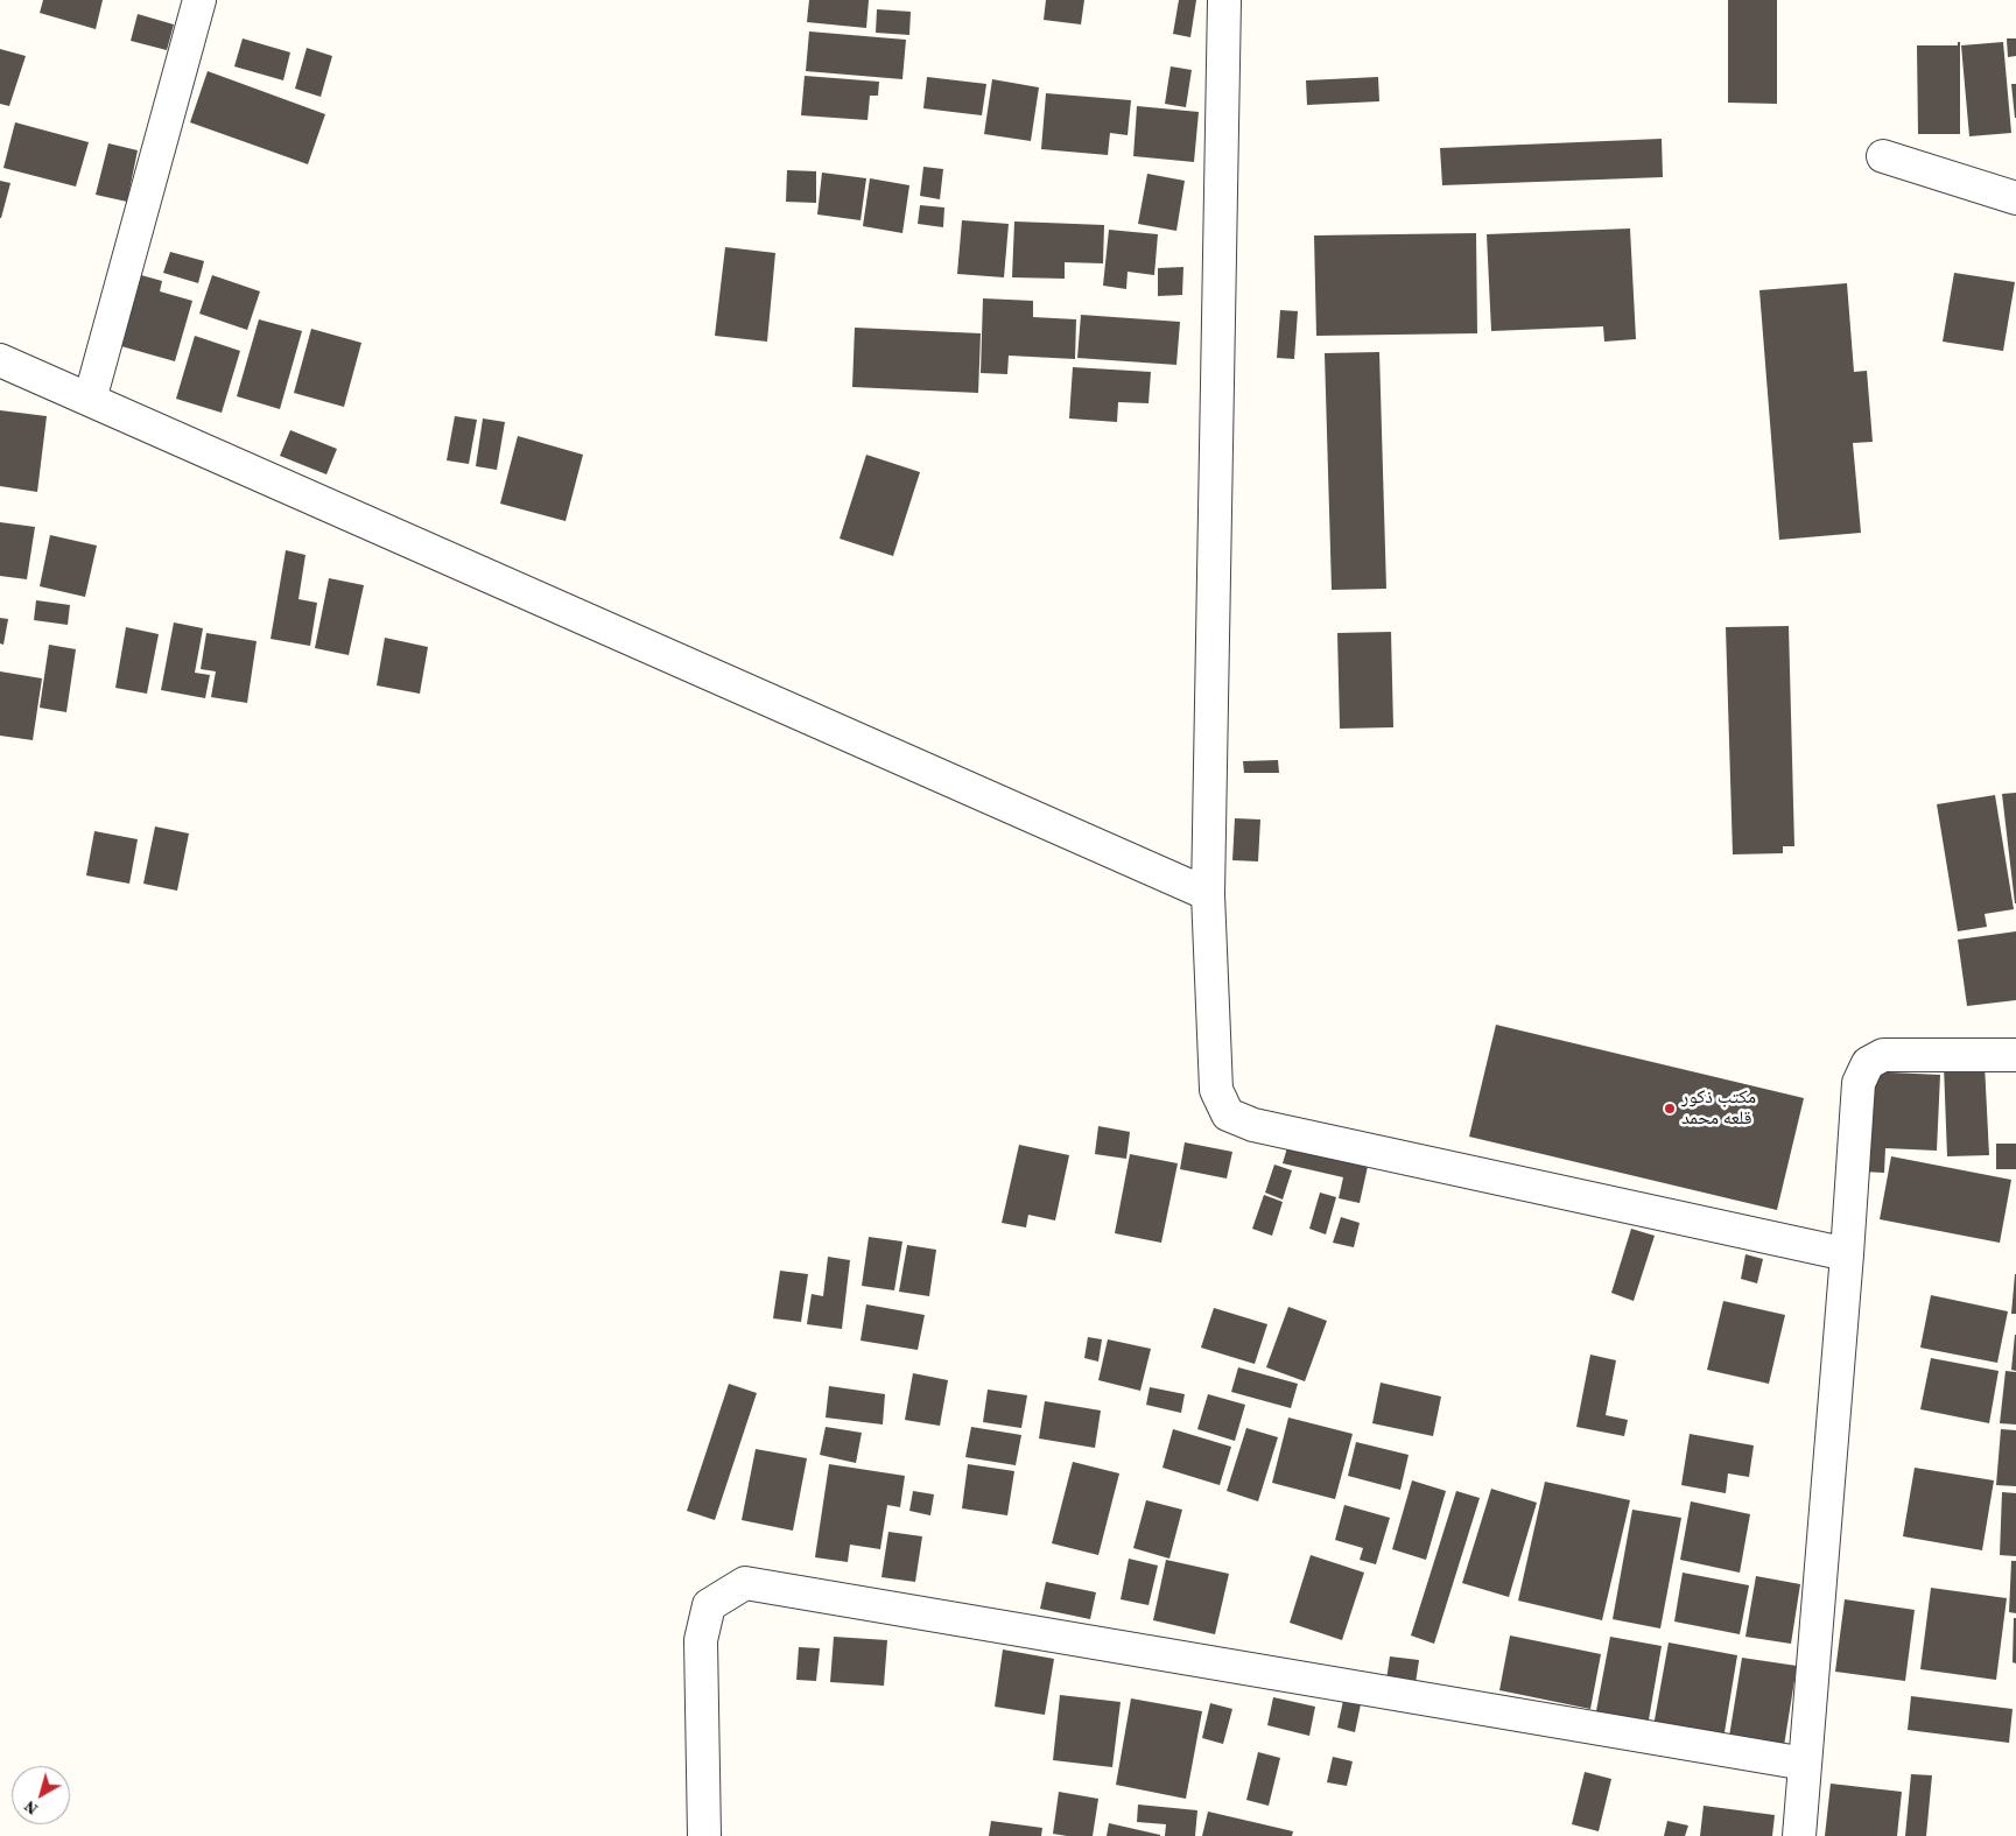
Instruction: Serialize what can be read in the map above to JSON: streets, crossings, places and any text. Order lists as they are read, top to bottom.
{
  "places": ["مکتب ذکور قلعه محمد"],
  "north": "bottom left"
}
